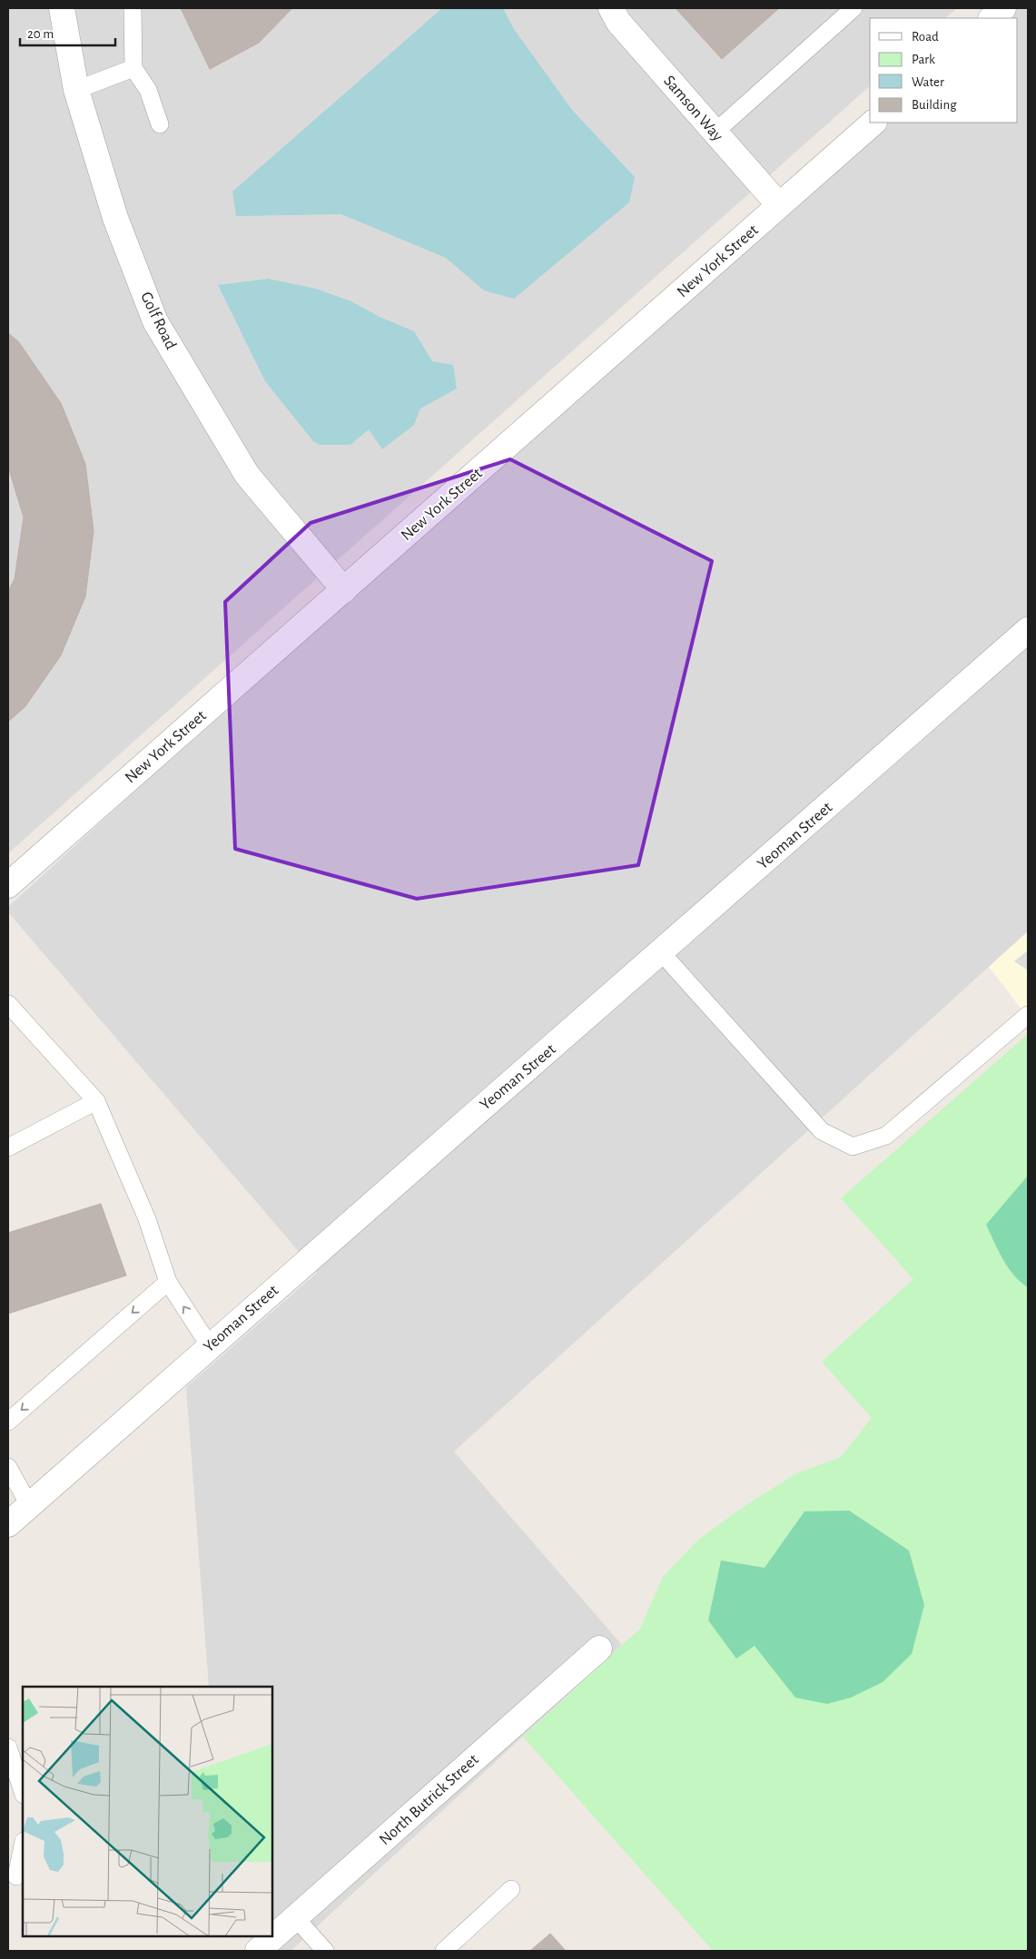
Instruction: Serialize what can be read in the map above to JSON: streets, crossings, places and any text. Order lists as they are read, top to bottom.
{
  "streets": {
    "street": [
      "Samson Way",
      "New York Street",
      "Golf Road",
      "Yeoman Street",
      "North Butrick Street"
    ]
  },
  "crossings": [
    ["Samson Way", "New York Street"],
    ["New York Street", "Golf Road"]
  ],
  "legend": [
    "Road",
    "Park",
    "Water",
    "Building"
  ],
  "scale_bar": "20 m"
}
